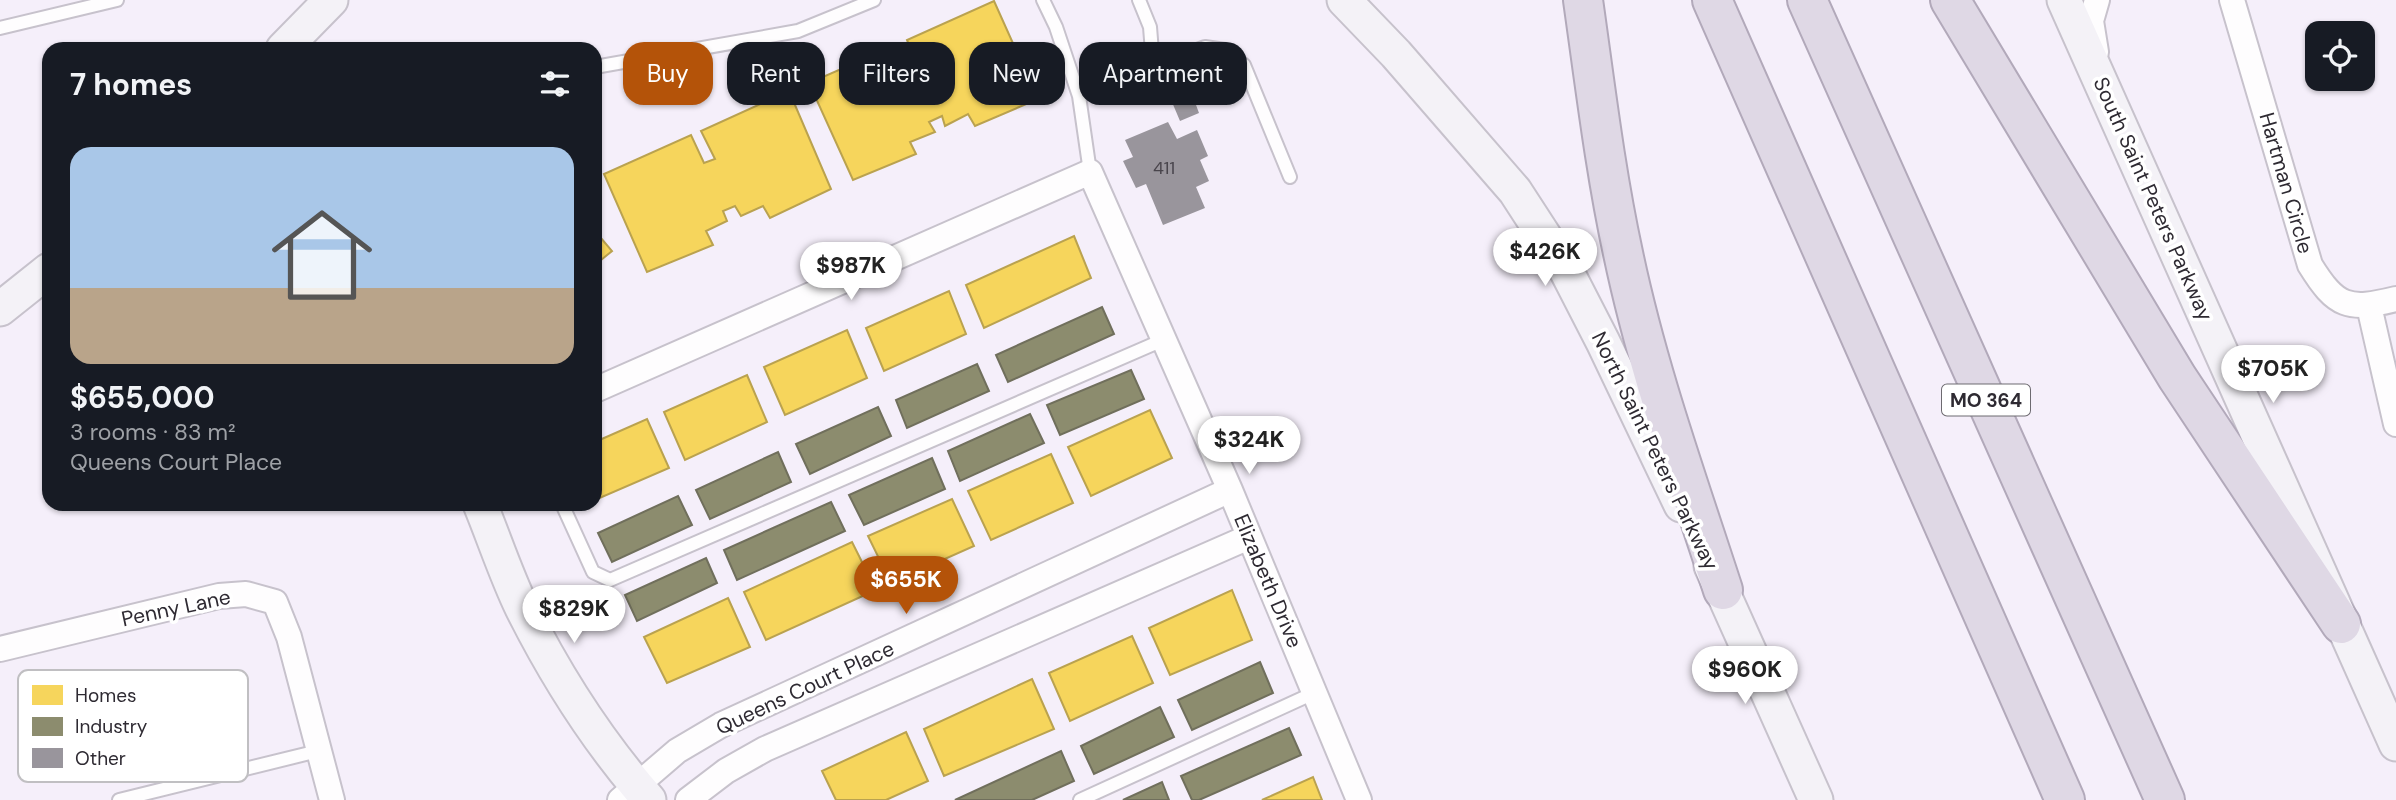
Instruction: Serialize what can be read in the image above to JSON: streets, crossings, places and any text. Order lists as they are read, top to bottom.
{
  "streets": {
    "highway": ["MO 364"],
    "main road": ["South Saint Peters Parkway", "North Saint Peters Parkway"],
    "street": [
      "Hartman Circle",
      "Elizabeth Drive",
      "Penny Lane",
      "Queens Court Place"
    ]
  },
  "crossings": [
    ["Elizabeth Drive", "Queens Court Place"]
  ],
  "house_numbers": ["411"],
  "legend": ["Homes", "Industry", "Other"],
  "page": {
    "chip": [
      "Buy",
      "Rent",
      "Filters",
      "New",
      "Apartment"
    ],
    "heading": "7 homes",
    "list": [
      {
        "name": "$655,000",
        "note": "3 rooms · 83 m² · Queens Court Place"
      }
    ],
    "price": [
      "$426K",
      "$987K",
      "$705K",
      "$324K",
      "$655K",
      "$829K",
      "$960K"
    ]
  }
}
